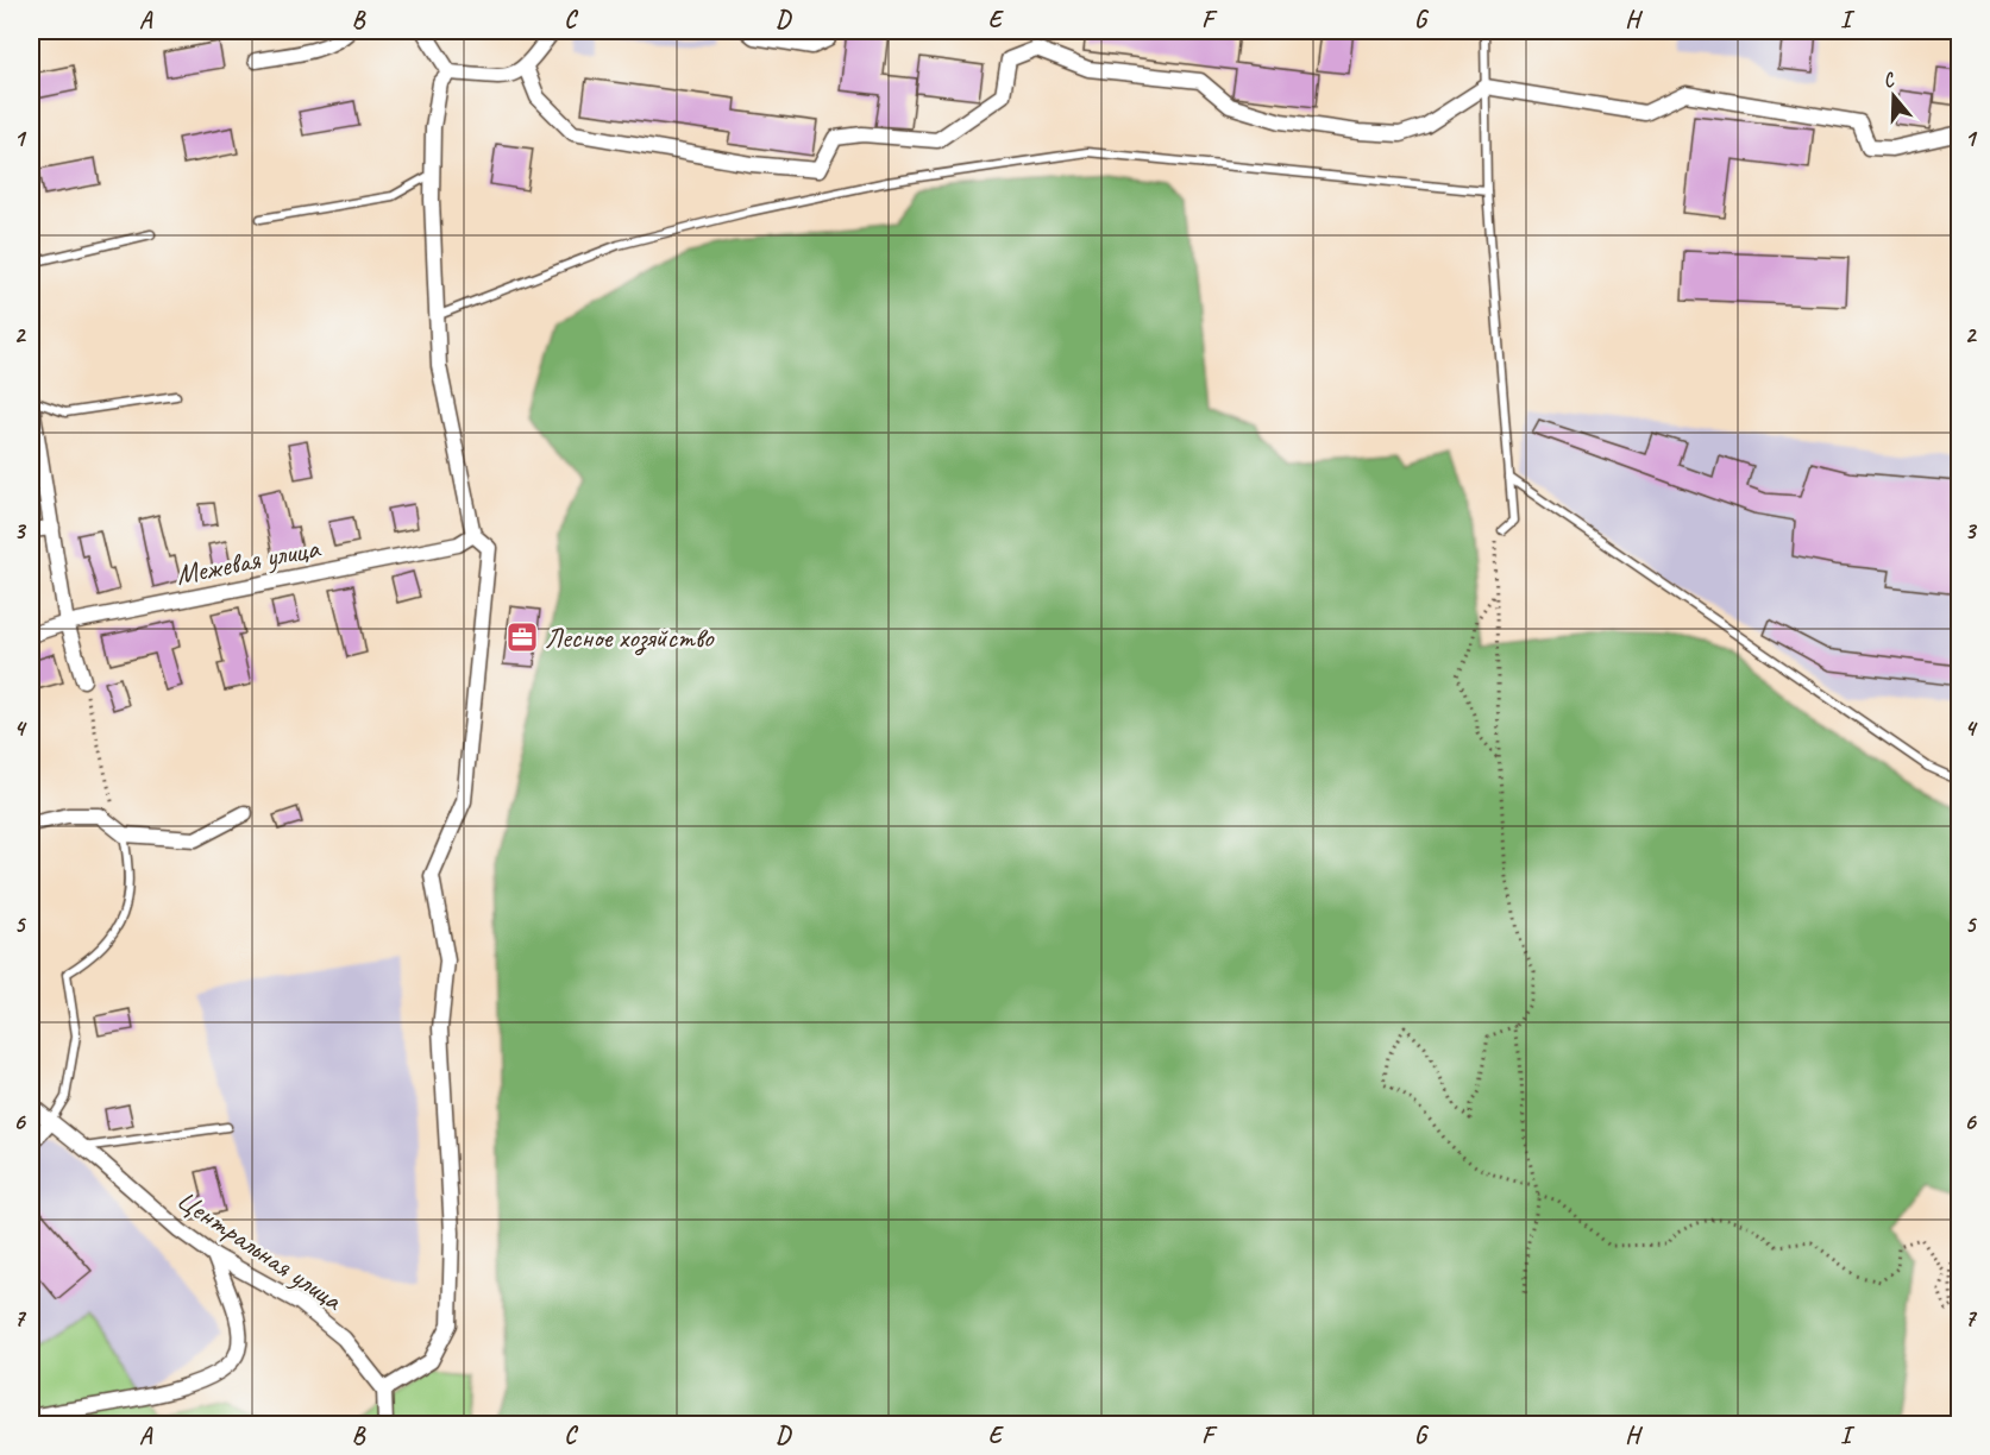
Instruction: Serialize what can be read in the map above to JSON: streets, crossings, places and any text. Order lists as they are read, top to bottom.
{
  "streets": {
    "street": ["Межевая улица", "Центральная улица"]
  },
  "places": {
    "office": ["Лесное хозяйство"]
  },
  "north": "top",
  "grid": {
    "columns": [
      "A",
      "B",
      "C",
      "D",
      "E",
      "F",
      "G",
      "H",
      "I"
    ],
    "rows": [
      "1",
      "2",
      "3",
      "4",
      "5",
      "6",
      "7"
    ]
  }
}
